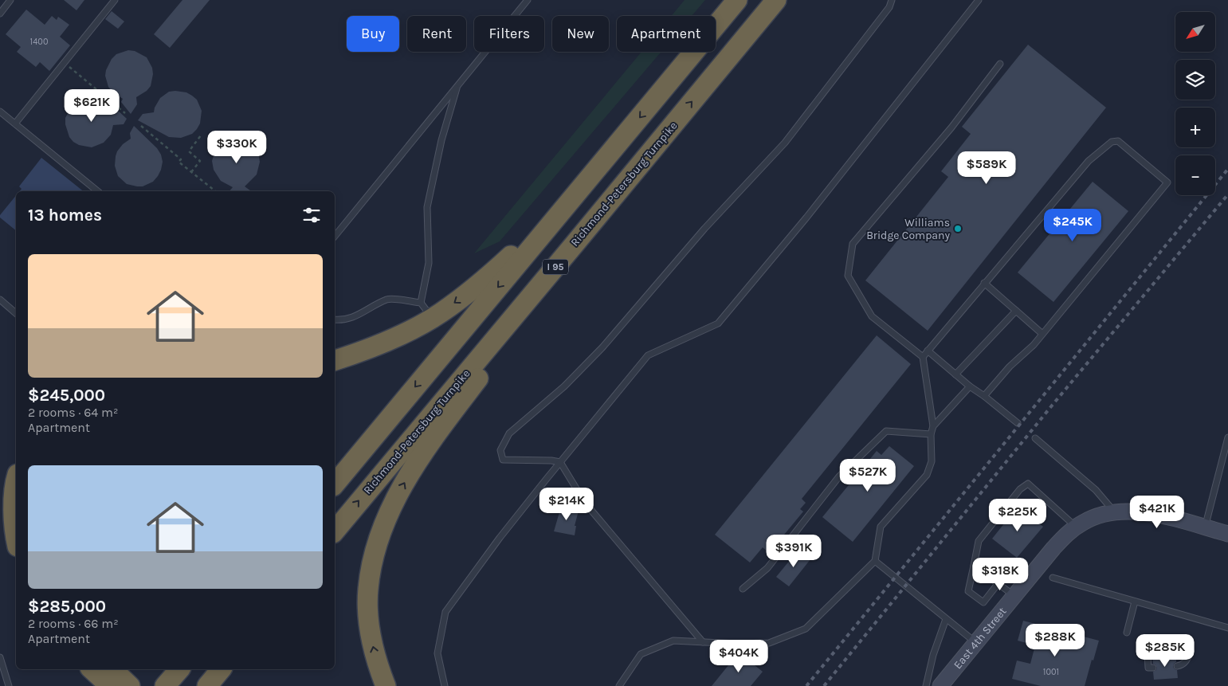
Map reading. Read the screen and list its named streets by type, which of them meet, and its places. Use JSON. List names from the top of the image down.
{
  "streets": {
    "highway": ["Richmond-Petersburg Turnpike", "I 95"],
    "street": ["East 4th Street"]
  },
  "places": ["Williams Bridge Company"],
  "house_numbers": ["1400", "1001"],
  "north": "bottom left",
  "page": {
    "map_buttons": ["+", "−"],
    "chip": [
      "Buy",
      "Rent",
      "Filters",
      "New",
      "Apartment"
    ],
    "price": [
      "$621K",
      "$330K",
      "$589K",
      "$245K",
      "$527K",
      "$214K",
      "$421K",
      "$225K",
      "$391K",
      "$318K",
      "$288K",
      "$285K",
      "$404K"
    ],
    "heading": "13 homes",
    "list": [
      {
        "name": "$245,000",
        "note": "2 rooms · 64 m² · Apartment"
      },
      {
        "name": "$285,000",
        "note": "2 rooms · 66 m² · Apartment"
      }
    ]
  }
}
